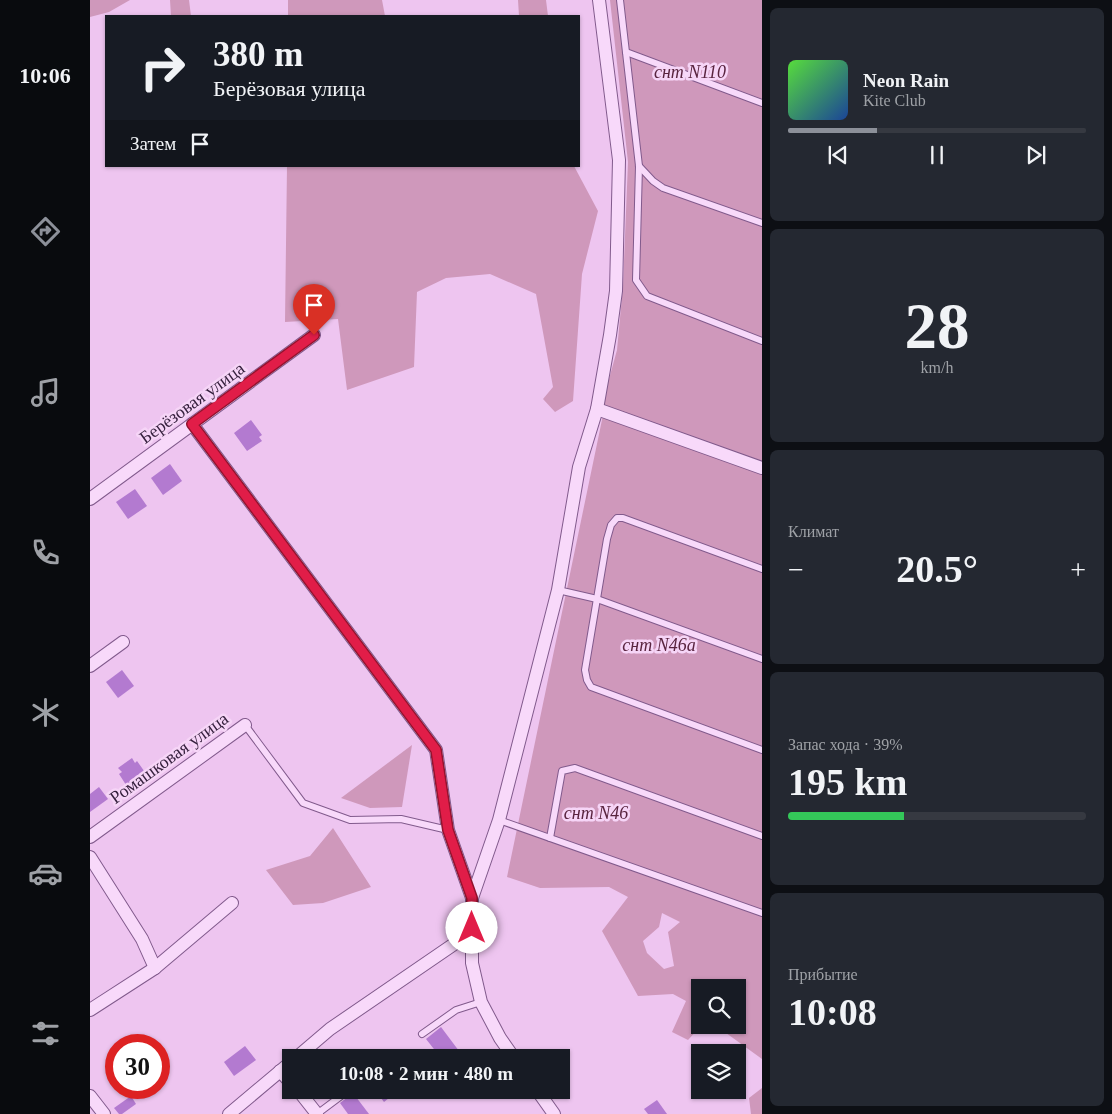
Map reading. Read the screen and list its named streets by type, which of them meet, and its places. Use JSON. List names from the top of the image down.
{
  "streets": {
    "street": ["Берёзовая улица", "Ромашковая улица"]
  },
  "parks": ["снт N110", "снт N46а", "снт N46"],
  "page": {
    "tabs": "10:06",
    "turn": ["380 m", "Берёзовая улица"],
    "song": ["Neon Rain", "Kite Club"],
    "then": "Затем",
    "tile": [
      ["28", "km/h"],
      "Климат",
      ["Запас хода · 39%", "195 km"],
      ["Прибытие", "10:08"]
    ],
    "heat": ["−", "20.5°", "+"],
    "limit": "30",
    "trip": "10:08 · 2 мин · 480 m"
  }
}
